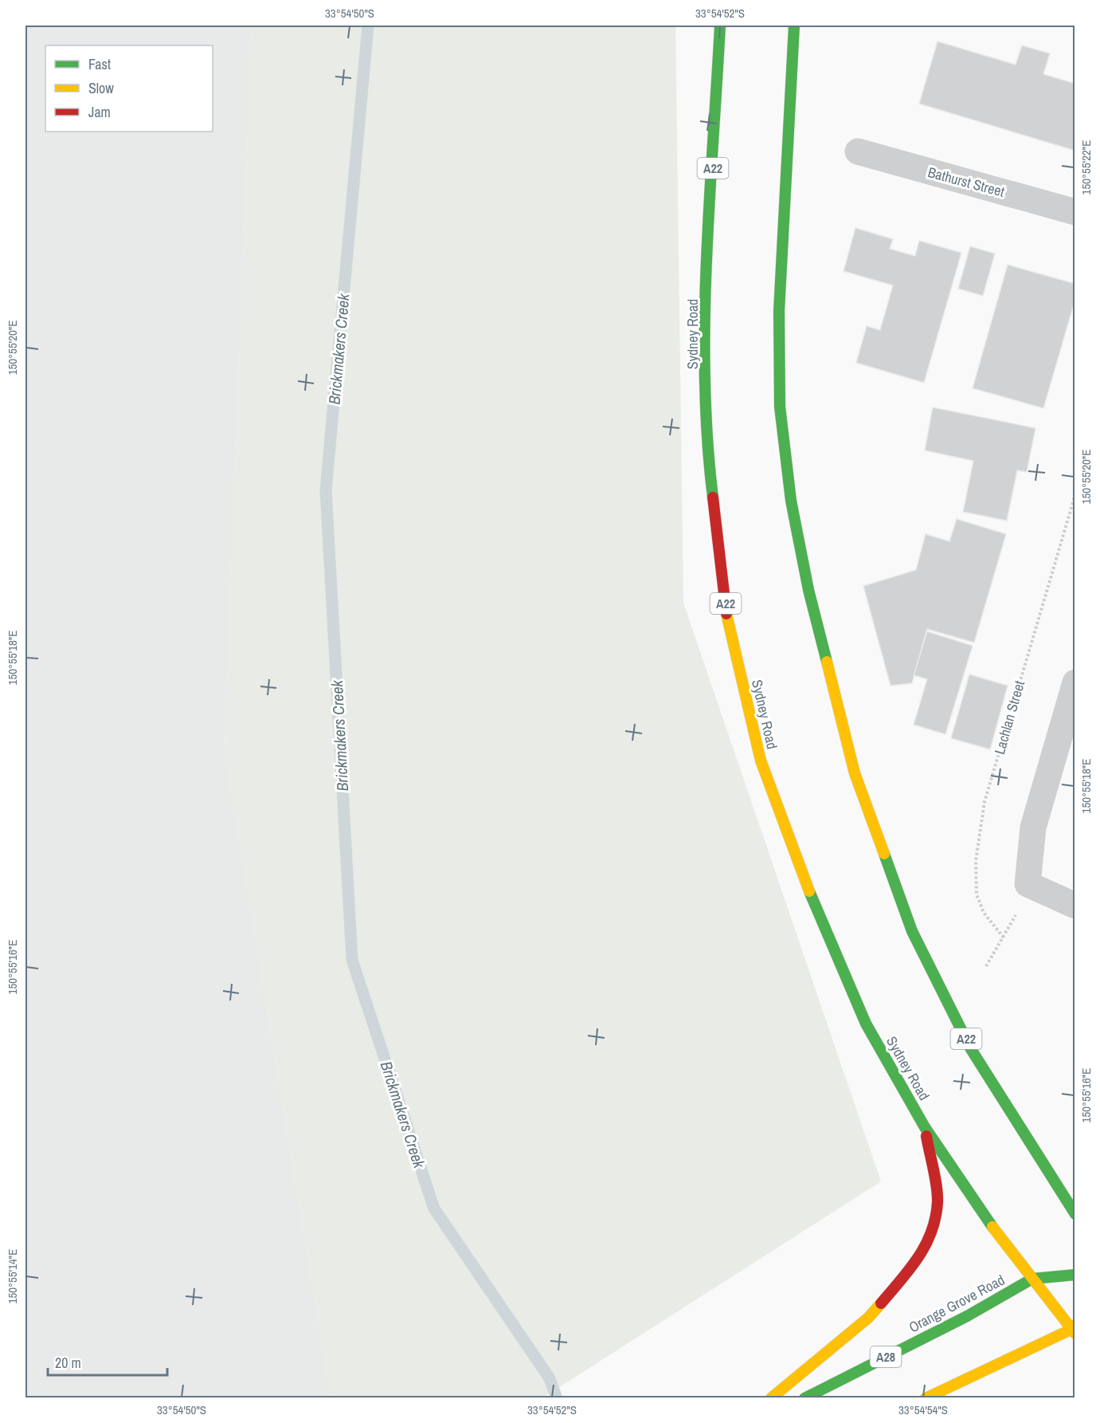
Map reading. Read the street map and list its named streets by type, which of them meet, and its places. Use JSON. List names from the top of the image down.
{
  "streets": {
    "highway": [
      "A22",
      "Sydney Road",
      "Orange Grove Road",
      "A28"
    ],
    "street": ["Bathurst Street"],
    "path": ["Lachlan Street"]
  },
  "crossings": [
    ["Sydney Road", "Orange Grove Road"]
  ],
  "water": ["Brickmakers Creek"],
  "legend": ["Fast", "Slow", "Jam"],
  "scale_bar": "20 m",
  "coordinates": [
    "33°54'50\"S",
    "33°54'52\"S",
    "150°55'22\"E",
    "150°55'20\"E",
    "150°55'18\"E",
    "150°55'16\"E",
    "150°55'14\"E",
    "33°54'54\"S"
  ]
}
